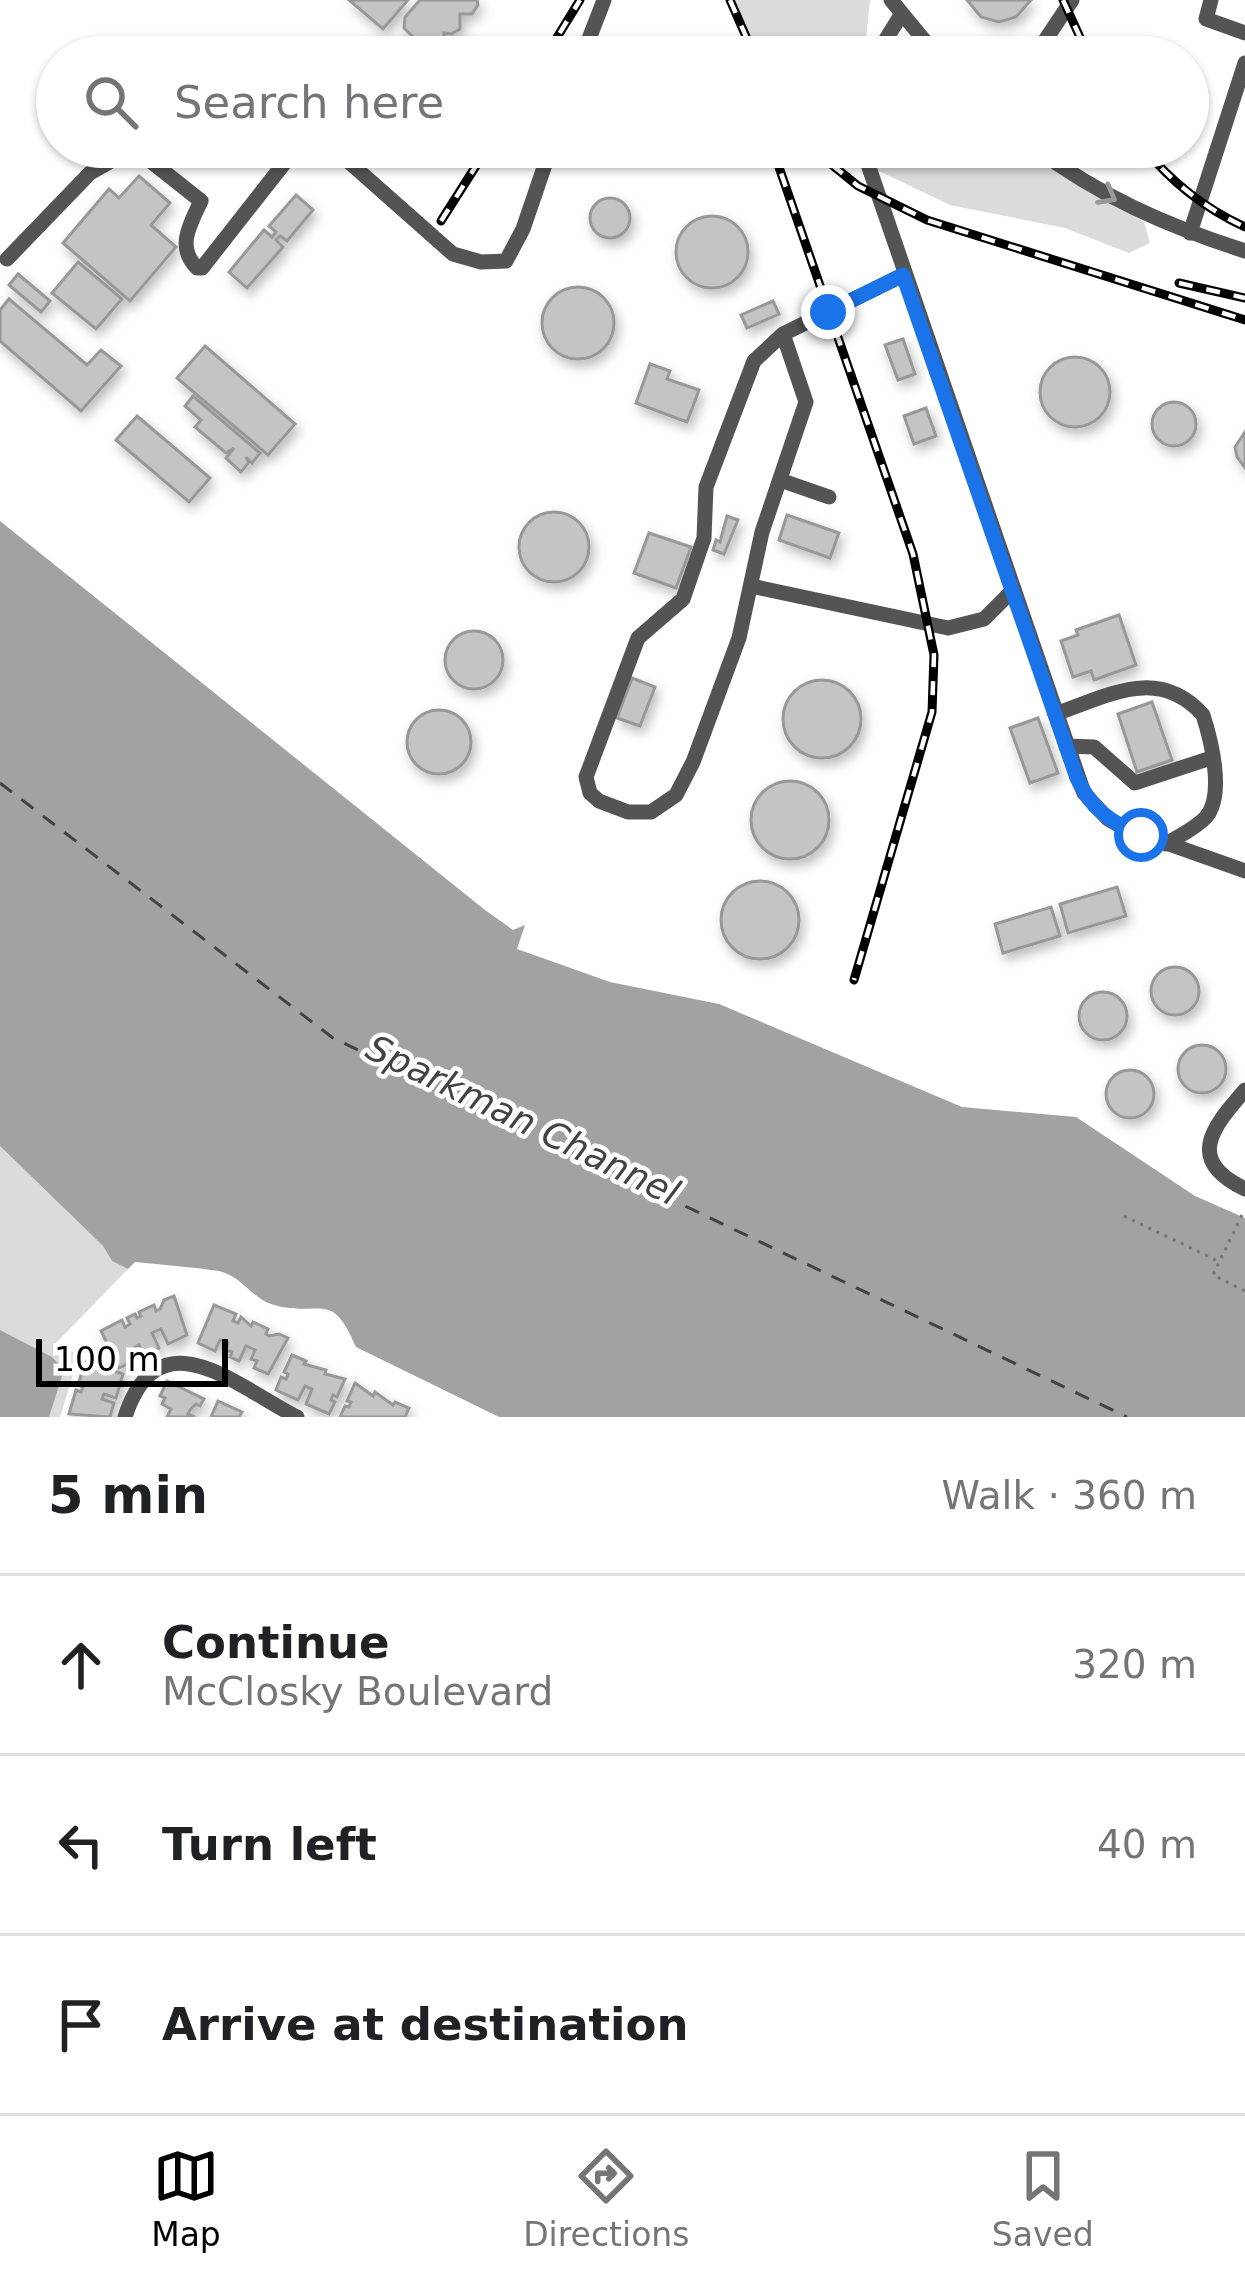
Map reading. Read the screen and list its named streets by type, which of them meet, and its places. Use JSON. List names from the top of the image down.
{
  "water": ["Sparkman Channel"],
  "scale_bar": "100 m",
  "page": {
    "search": "Search here",
    "scale": "100 m",
    "heading": ["5 min", "Walk · 360 m"],
    "list": [
      ["Continue", "McClosky Boulevard", "320 m"],
      ["Turn left", "40 m"],
      "Arrive at destination"
    ],
    "nav": ["Map", "Directions", "Saved"]
  }
}
